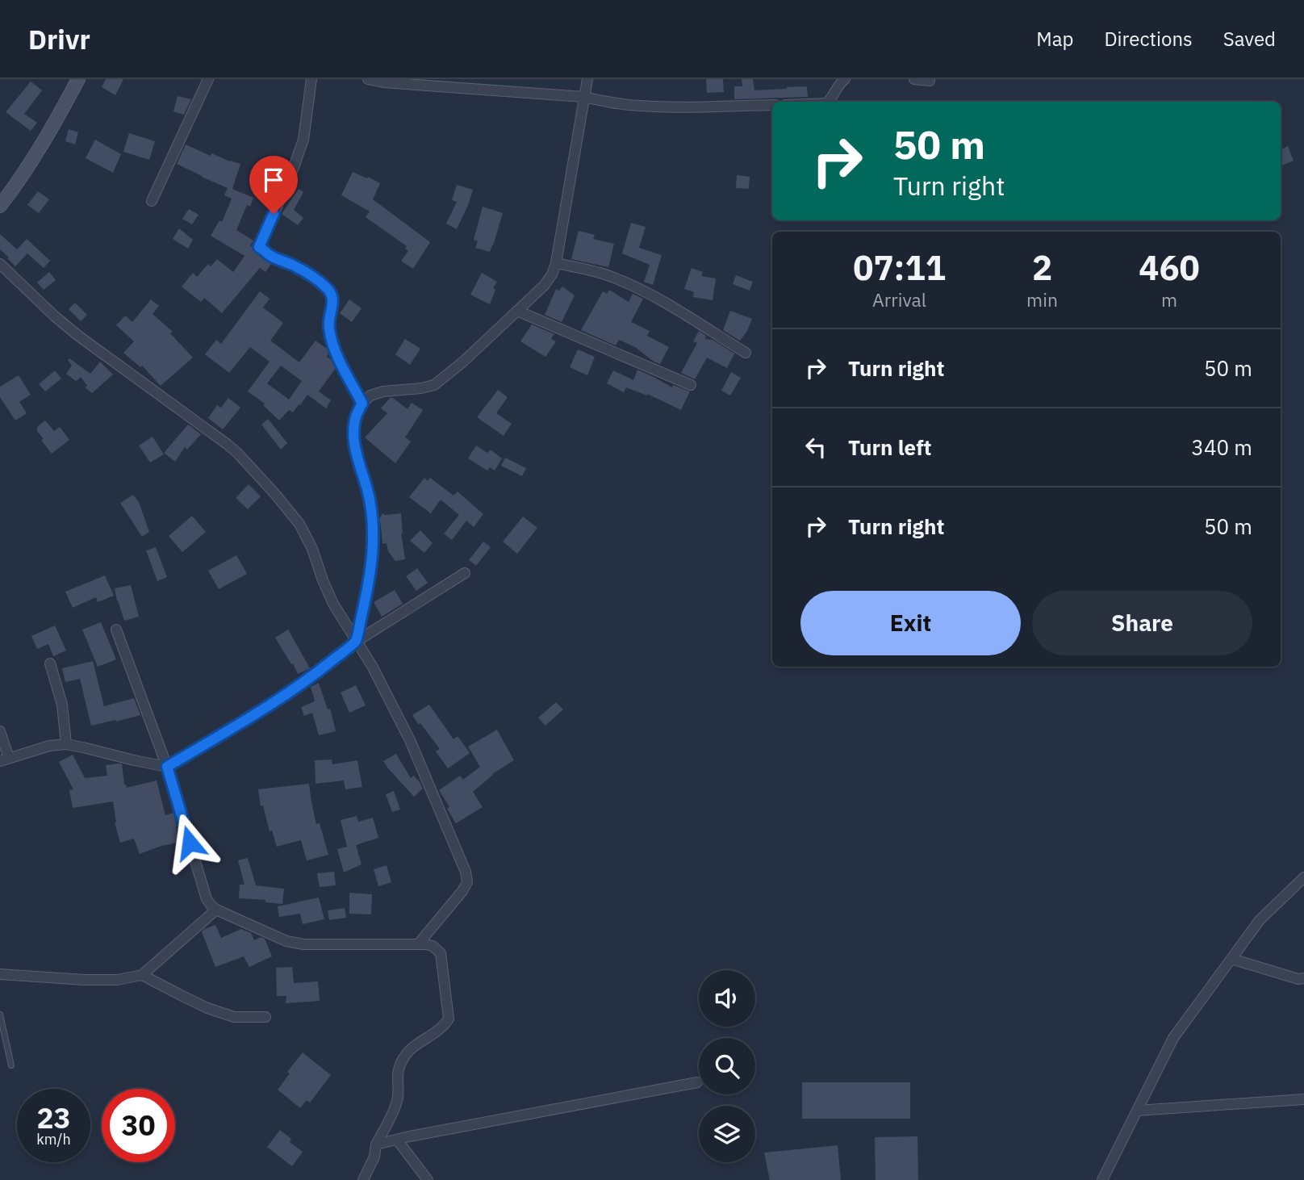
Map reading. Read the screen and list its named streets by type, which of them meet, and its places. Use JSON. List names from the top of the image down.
{
  "page": {
    "header": "Drivr",
    "nav": ["Map", "Directions", "Saved"],
    "turn": ["50 m", "Turn right"],
    "eta": [
      "07:11",
      "Arrival",
      "2",
      "min",
      "460",
      "m"
    ],
    "list": [
      {
        "name": "Turn right",
        "value": "50 m"
      },
      {
        "name": "Turn left",
        "value": "340 m"
      },
      {
        "name": "Turn right",
        "value": "50 m"
      }
    ],
    "buttons": ["Exit", "Share"],
    "speed": "23 km/h",
    "limit": "30"
  }
}
